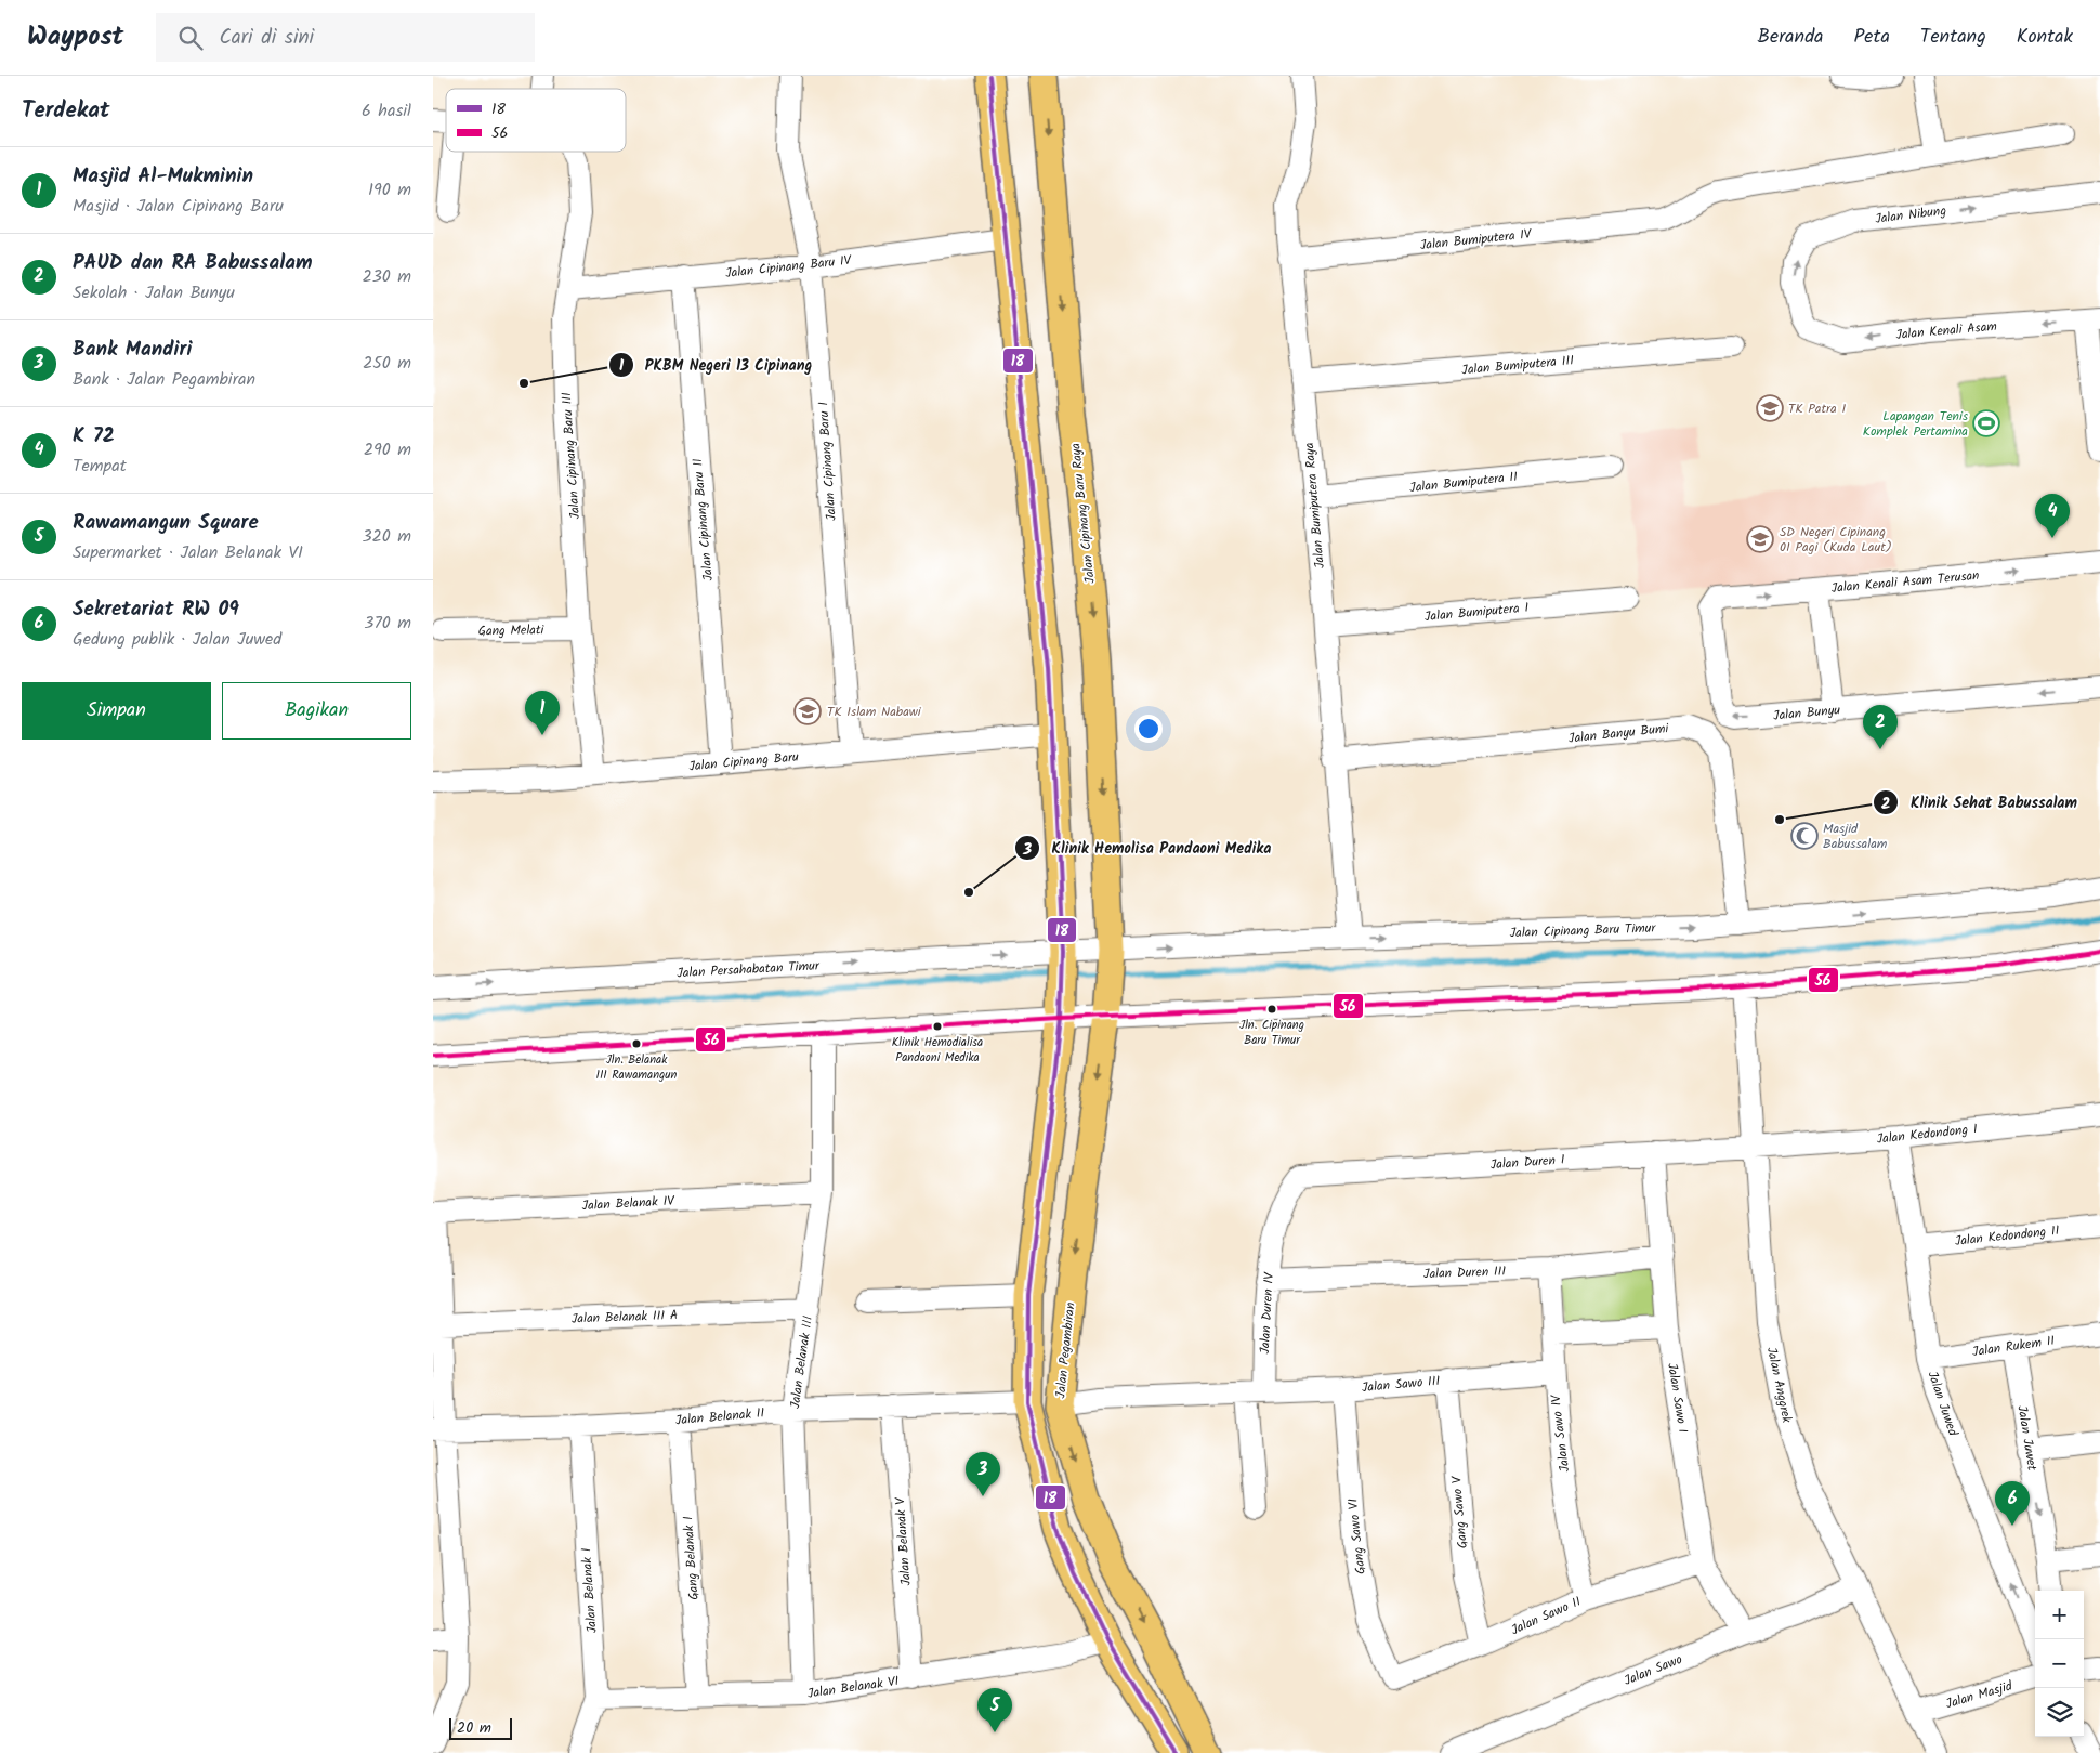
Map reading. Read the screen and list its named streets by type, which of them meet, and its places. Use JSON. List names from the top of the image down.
{
  "streets": {
    "main road": ["Jalan Cipinang Baru Raya", "Jalan Pegambiran"],
    "street": [
      "Jalan Nibung",
      "Jalan Bumiputera IV",
      "Jalan Cipinang Baru IV",
      "Jalan Kenali Asam",
      "Jalan Bumiputera III",
      "Jalan Cipinang Baru III",
      "Jalan Cipinang Baru I",
      "Jalan Bumiputera II",
      "Jalan Bumiputera Raya",
      "Jalan Cipinang Baru II",
      "Jalan Kenali Asam Terusan",
      "Jalan Bumiputera I",
      "Gang Melati",
      "Jalan Bunyu",
      "Jalan Banyu Bumi",
      "Jalan Cipinang Baru",
      "Jalan Cipinang Baru Timur",
      "Jalan Persahabatan Timur",
      "Jalan Kedondong I",
      "Jalan Duren I",
      "Jalan Belanak IV",
      "Jalan Kedondong II",
      "Jalan Duren III",
      "Jalan Duren IV",
      "Jalan Belanak III A",
      "Jalan Rukem II",
      "Jalan Belanak III",
      "Jalan Sawo III",
      "Jalan Anggrek",
      "Jalan Sawo I",
      "Jalan Juwed",
      "Jalan Belanak II",
      "Jalan Sawo IV",
      "Jalan Juwet",
      "Gang Sawo V",
      "Gang Sawo VI",
      "Jalan Belanak V",
      "Gang Belanak I",
      "Jalan Belanak I",
      "Jalan Sawo II",
      "Jalan Sawo",
      "Jalan Belanak VI",
      "Jalan Masjid"
    ]
  },
  "crossings": [
    ["Jalan Nibung", "Jalan Kenali Asam"],
    ["Jalan Bumiputera IV", "Jalan Bumiputera Raya"],
    ["Jalan Cipinang Baru IV", "Jalan Cipinang Baru III"],
    ["Jalan Cipinang Baru IV", "Jalan Cipinang Baru I"],
    ["Jalan Cipinang Baru IV", "Jalan Cipinang Baru II"],
    ["Jalan Bumiputera III", "Jalan Bumiputera Raya"],
    ["Jalan Cipinang Baru III", "Gang Melati"],
    ["Jalan Cipinang Baru III", "Jalan Cipinang Baru"],
    ["Jalan Cipinang Baru I", "Jalan Cipinang Baru"],
    ["Jalan Bumiputera II", "Jalan Bumiputera Raya"],
    ["Jalan Bumiputera Raya", "Jalan Bumiputera I"],
    ["Jalan Bumiputera Raya", "Jalan Banyu Bumi"],
    ["Jalan Bumiputera Raya", "Jalan Cipinang Baru Timur"],
    ["Jalan Cipinang Baru Raya", "Jalan Cipinang Baru Timur"],
    ["Jalan Cipinang Baru Raya", "Jalan Pegambiran"],
    ["Jalan Cipinang Baru II", "Jalan Cipinang Baru"],
    ["Jalan Kenali Asam Terusan", "Jalan Bunyu"],
    ["Jalan Banyu Bumi", "Jalan Cipinang Baru Timur"],
    ["Jalan Cipinang Baru Timur", "Jalan Persahabatan Timur"],
    ["Jalan Cipinang Baru Timur", "Jalan Pegambiran"],
    ["Jalan Kedondong I", "Jalan Duren I"],
    ["Jalan Kedondong I", "Jalan Anggrek"],
    ["Jalan Kedondong I", "Jalan Juwed"],
    ["Jalan Duren I", "Jalan Duren IV"],
    ["Jalan Duren I", "Jalan Anggrek"],
    ["Jalan Duren I", "Jalan Sawo I"],
    ["Jalan Belanak IV", "Jalan Belanak III"],
    ["Jalan Kedondong II", "Jalan Juwed"],
    ["Jalan Duren III", "Jalan Duren IV"],
    ["Jalan Duren III", "Jalan Sawo I"],
    ["Jalan Duren III", "Jalan Sawo IV"],
    ["Jalan Duren IV", "Jalan Sawo III"],
    ["Jalan Belanak III A", "Jalan Belanak III"],
    ["Jalan Rukem II", "Jalan Juwed"],
    ["Jalan Rukem II", "Jalan Juwet"],
    ["Jalan Pegambiran", "Jalan Sawo III"],
    ["Jalan Belanak III", "Jalan Belanak II"],
    ["Jalan Belanak III", "Jalan Belanak VI"],
    ["Jalan Sawo III", "Jalan Sawo IV"],
    ["Jalan Sawo III", "Gang Sawo V"],
    ["Jalan Sawo III", "Gang Sawo VI"],
    ["Jalan Anggrek", "Jalan Sawo"],
    ["Jalan Anggrek", "Jalan Masjid"],
    ["Jalan Sawo I", "Jalan Sawo II"],
    ["Jalan Sawo I", "Jalan Sawo"],
    ["Jalan Belanak II", "Jalan Belanak V"],
    ["Jalan Belanak II", "Gang Belanak I"],
    ["Jalan Belanak II", "Jalan Belanak I"],
    ["Jalan Sawo IV", "Jalan Sawo II"],
    ["Gang Sawo V", "Jalan Sawo II"],
    ["Gang Sawo VI", "Jalan Sawo II"],
    ["Jalan Belanak V", "Jalan Belanak VI"],
    ["Gang Belanak I", "Jalan Belanak VI"],
    ["Jalan Belanak I", "Jalan Belanak VI"]
  ],
  "one_way": [
    "Jalan Kenali Asam Terusan",
    "Jalan Bunyu",
    "Jalan Juwed",
    "Jalan Juwet"
  ],
  "places": {
    "other": [
      "PKBM Negeri 13 Cipinang",
      "Klinik Sehat Babussalam",
      "Klinik Hemolisa Pandaoni Medika",
      "Jln. Cipinang Baru Timur",
      "Klinik Hemodialisa Pandaoni Medika",
      "Jln. Belanak III Rawamangun"
    ],
    "school or university": ["TK Patra I", "SD Negeri Cipinang 01 Pagi (Kuda Laut)", "TK Islam Nabawi"],
    "sports": ["Lapangan Tenis Komplek Pertamina"],
    "mosque": ["Masjid Babussalam"]
  },
  "lines": ["transit line 18", "transit line 56"],
  "legend": ["18", "56"],
  "scale_bar": "20 m",
  "page": {
    "header": "Waypost",
    "search": "Cari di sini",
    "nav": [
      "Beranda",
      "Peta",
      "Tentang",
      "Kontak"
    ],
    "heading": ["Terdekat", "6 hasil"],
    "list": [
      {
        "mark": "1",
        "name": "Masjid Al-Mukminin",
        "note": "Masjid · Jalan Cipinang Baru",
        "value": "190 m"
      },
      {
        "mark": "2",
        "name": "PAUD dan RA Babussalam",
        "note": "Sekolah · Jalan Bunyu",
        "value": "230 m"
      },
      {
        "mark": "3",
        "name": "Bank Mandiri",
        "note": "Bank · Jalan Pegambiran",
        "value": "250 m"
      },
      {
        "mark": "4",
        "name": "K 72",
        "note": "Tempat",
        "value": "290 m"
      },
      {
        "mark": "5",
        "name": "Rawamangun Square",
        "note": "Supermarket · Jalan Belanak VI",
        "value": "320 m"
      },
      {
        "mark": "6",
        "name": "Sekretariat RW 09",
        "note": "Gedung publik · Jalan Juwed",
        "value": "370 m"
      }
    ],
    "pins": [
      "4",
      "1",
      "2",
      "3",
      "6",
      "5"
    ],
    "buttons": ["Simpan", "Bagikan"],
    "map_buttons": ["+", "−"],
    "scale": "20 m"
  }
}
